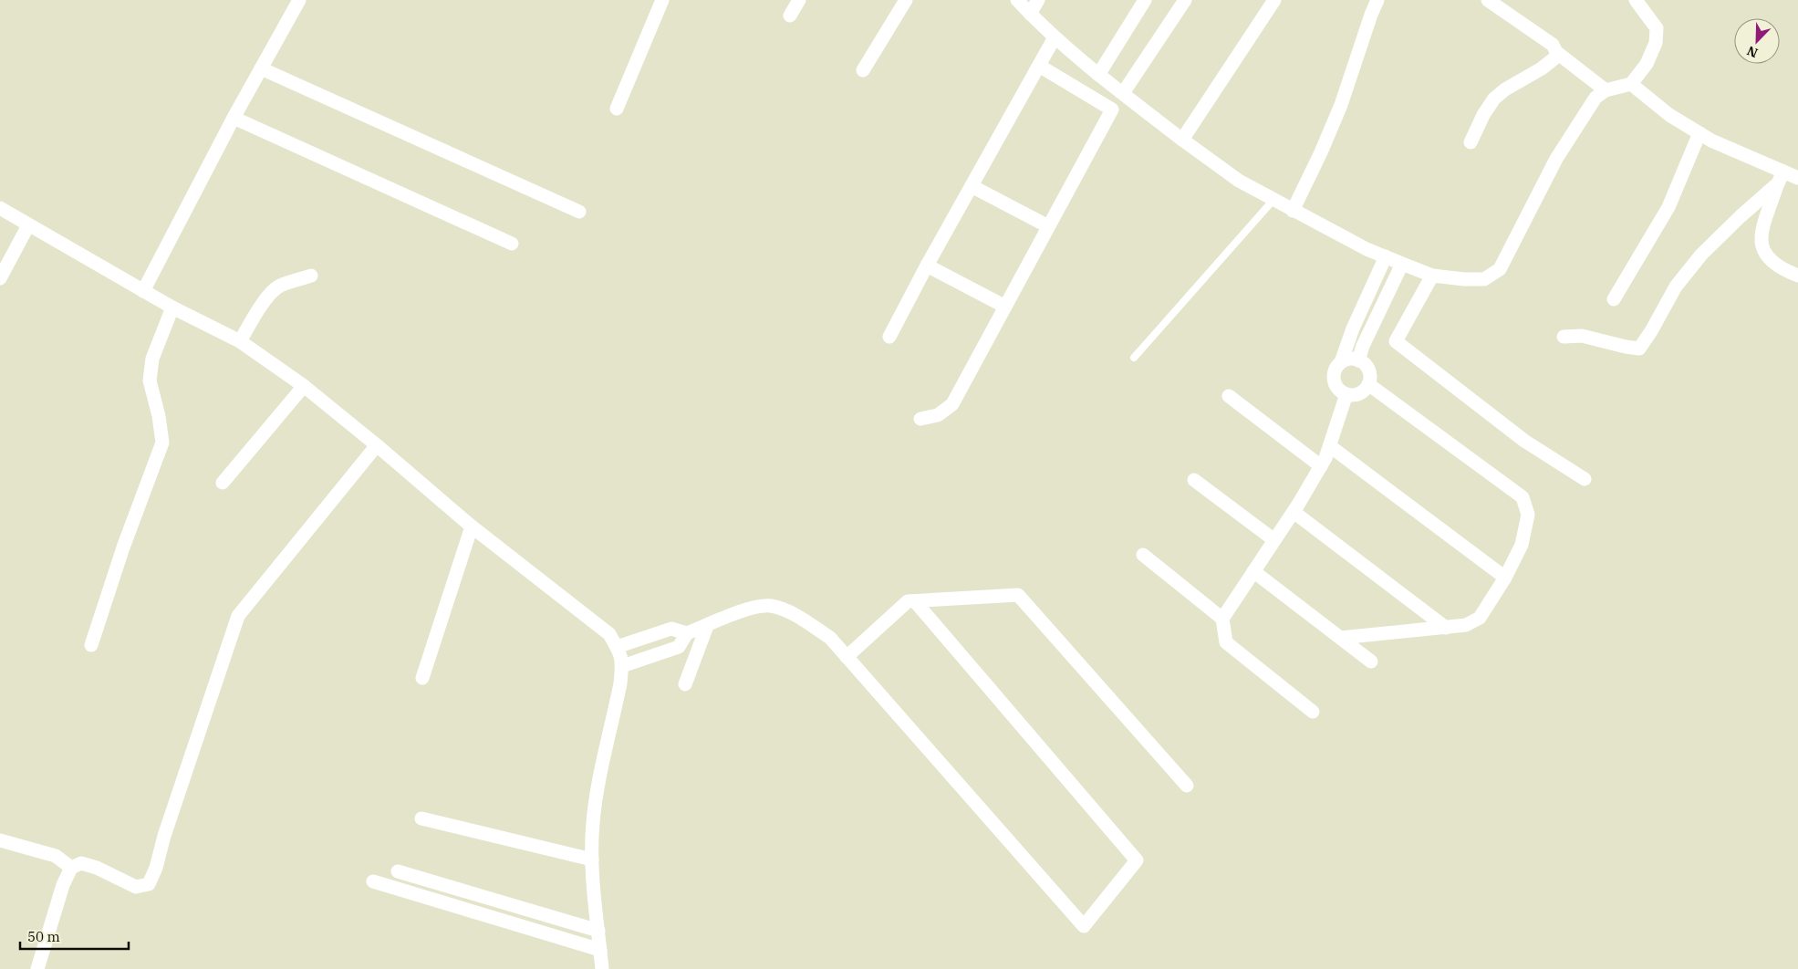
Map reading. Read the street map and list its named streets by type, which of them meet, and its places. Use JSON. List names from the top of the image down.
{
  "scale_bar": "50 m",
  "north": "bottom left"
}
